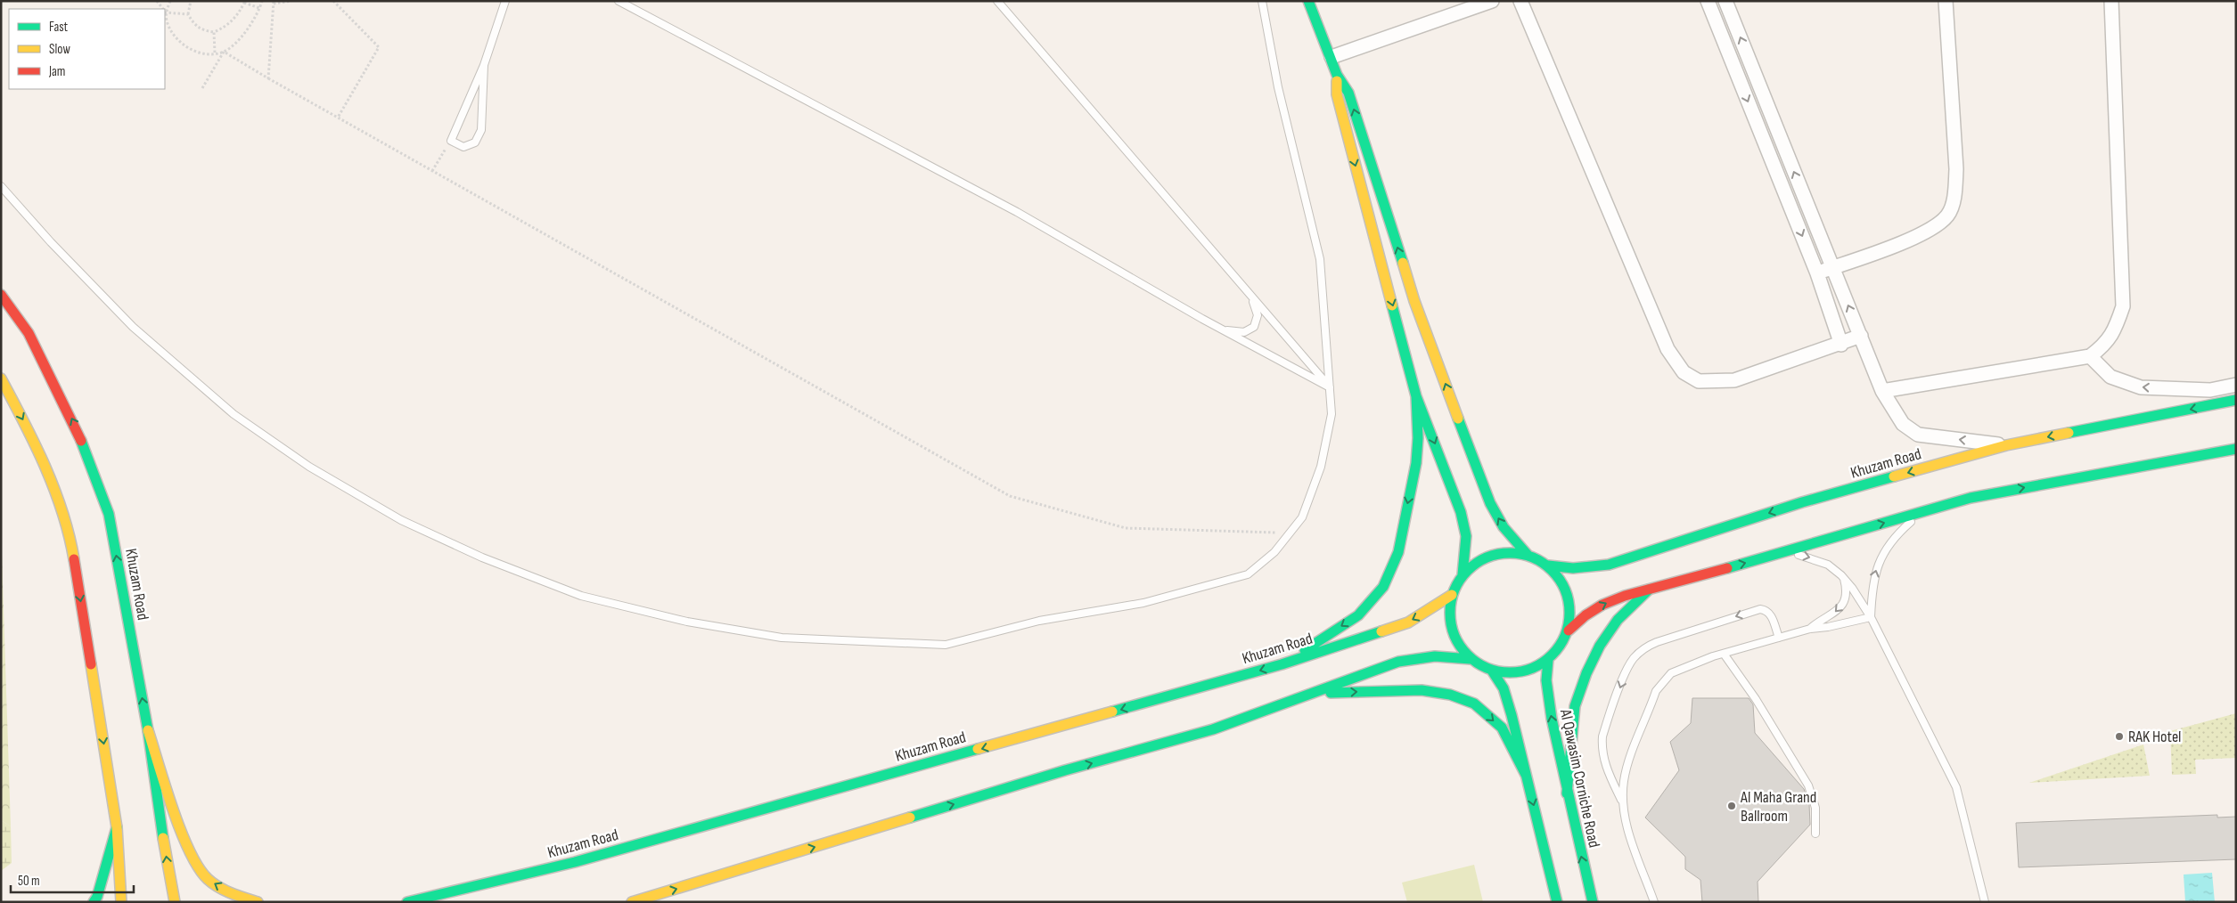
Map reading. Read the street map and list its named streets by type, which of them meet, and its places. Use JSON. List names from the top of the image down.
{
  "streets": {
    "main road": ["Khuzam Road", "Al Qawasim Corniche Road"]
  },
  "crossings": [
    ["Khuzam Road", "Al Qawasim Corniche Road"]
  ],
  "places": ["RAK Hotel", "Al Maha Grand Ballroom"],
  "legend": ["Fast", "Slow", "Jam"],
  "scale_bar": "50 m"
}
